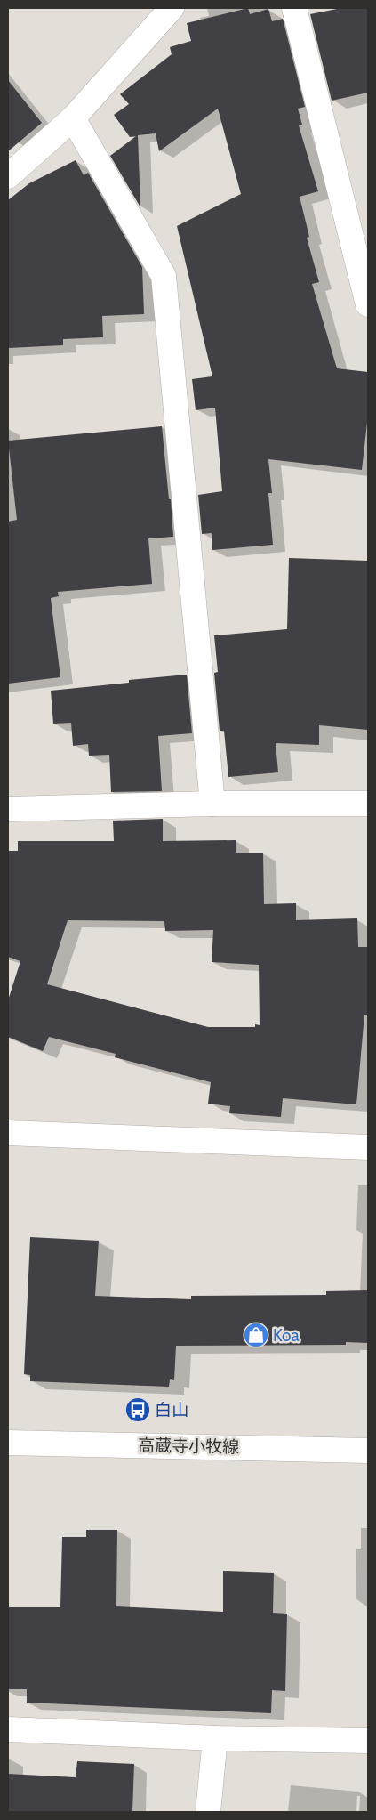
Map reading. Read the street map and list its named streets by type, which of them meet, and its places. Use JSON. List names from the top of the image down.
{
  "streets": {
    "street": ["高蔵寺小牧線"]
  },
  "places": {
    "shop": ["Koa"],
    "bus stop": ["白山"]
  }
}
